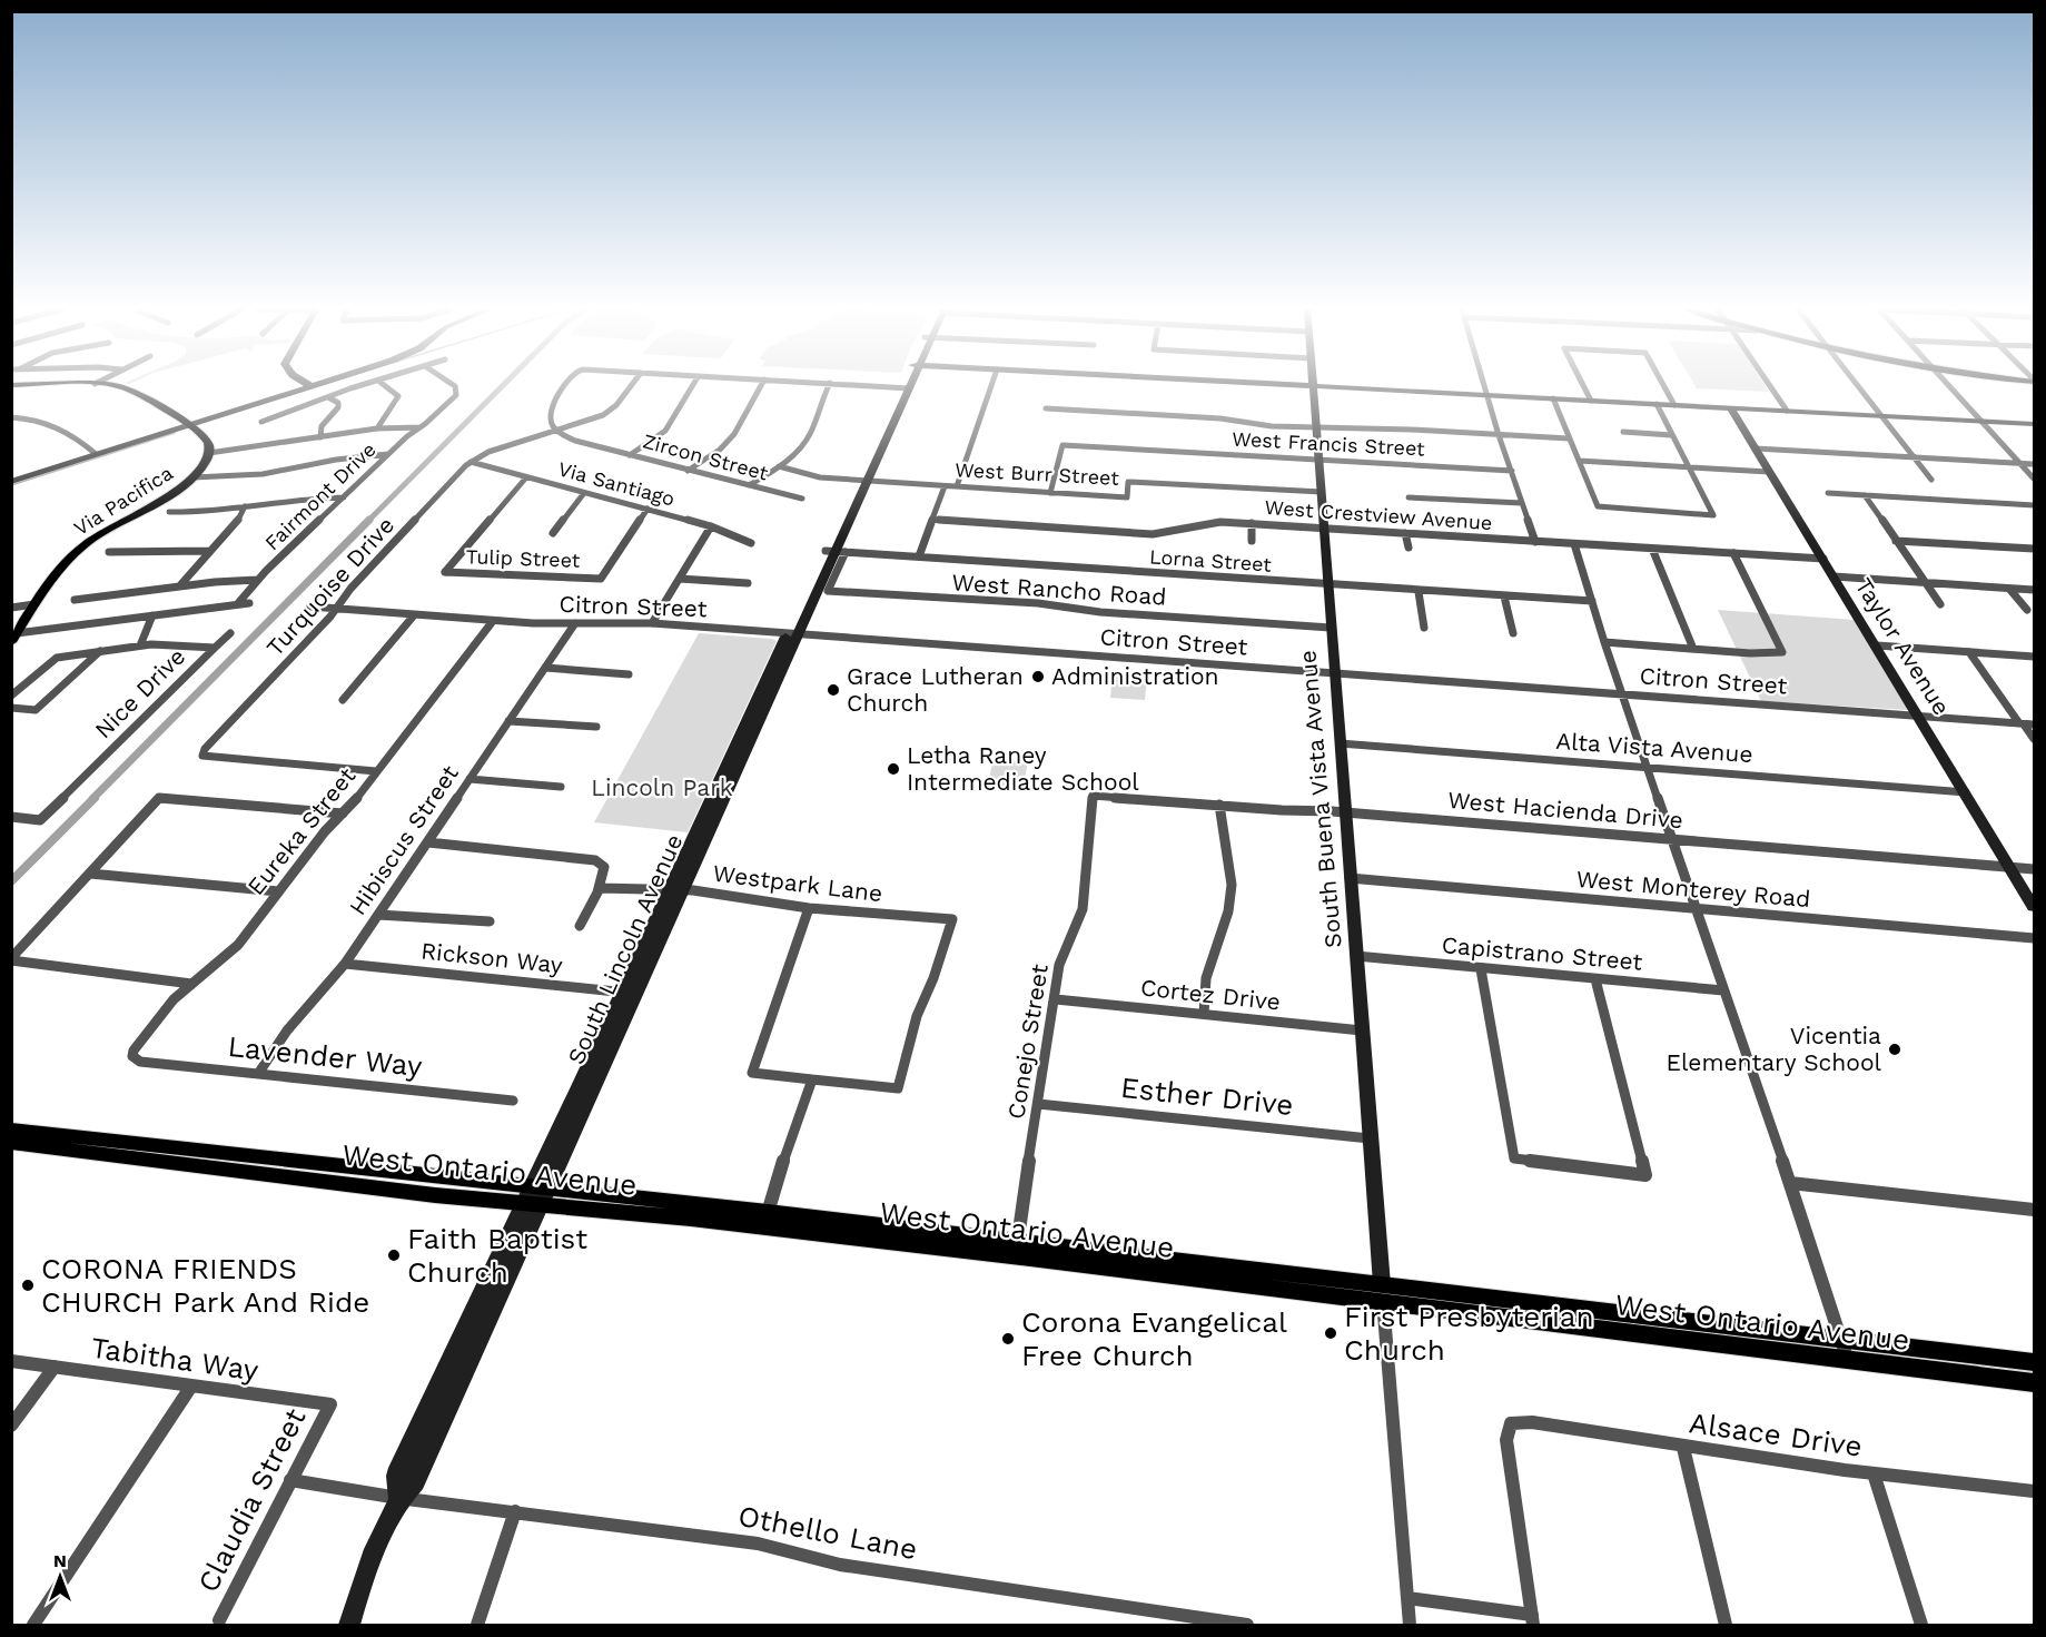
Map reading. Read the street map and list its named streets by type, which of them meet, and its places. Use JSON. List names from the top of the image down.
{
  "streets": {
    "main road": ["Via Pacifica", "West Ontario Avenue"],
    "street": [
      "West Francis Street",
      "Zircon Street",
      "West Burr Street",
      "Via Santiago",
      "Fairmont Drive",
      "West Crestview Avenue",
      "Tulip Street",
      "Lorna Street",
      "Turquoise Drive",
      "West Rancho Road",
      "Citron Street",
      "Taylor Avenue",
      "Nice Drive",
      "Alta Vista Avenue",
      "South Buena Vista Avenue",
      "West Hacienda Drive",
      "Eureka Street",
      "Hibiscus Street",
      "Westpark Lane",
      "West Monterey Road",
      "South Lincoln Avenue",
      "Capistrano Street",
      "Rickson Way",
      "Cortez Drive",
      "Conejo Street",
      "Lavender Way",
      "Esther Drive",
      "Tabitha Way",
      "Alsace Drive",
      "Claudia Street",
      "Othello Lane"
    ]
  },
  "crossings": [
    ["West Francis Street", "West Burr Street"],
    ["West Francis Street", "South Buena Vista Avenue"],
    ["Zircon Street", "Turquoise Drive"],
    ["West Burr Street", "South Buena Vista Avenue"],
    ["West Burr Street", "South Lincoln Avenue"],
    ["Via Santiago", "Tulip Street"],
    ["Via Santiago", "Turquoise Drive"],
    ["West Crestview Avenue", "Taylor Avenue"],
    ["West Crestview Avenue", "South Buena Vista Avenue"],
    ["Lorna Street", "West Rancho Road"],
    ["Lorna Street", "South Buena Vista Avenue"],
    ["Lorna Street", "South Lincoln Avenue"],
    ["Turquoise Drive", "Citron Street"],
    ["Turquoise Drive", "Eureka Street"],
    ["West Rancho Road", "South Buena Vista Avenue"],
    ["West Rancho Road", "South Lincoln Avenue"],
    ["Citron Street", "Taylor Avenue"],
    ["Citron Street", "South Buena Vista Avenue"],
    ["Citron Street", "Eureka Street"],
    ["Citron Street", "Hibiscus Street"],
    ["Citron Street", "South Lincoln Avenue"],
    ["Taylor Avenue", "Alta Vista Avenue"],
    ["Taylor Avenue", "West Hacienda Drive"],
    ["Alta Vista Avenue", "South Buena Vista Avenue"],
    ["South Buena Vista Avenue", "West Hacienda Drive"],
    ["South Buena Vista Avenue", "West Monterey Road"],
    ["South Buena Vista Avenue", "Capistrano Street"],
    ["South Buena Vista Avenue", "Cortez Drive"],
    ["South Buena Vista Avenue", "Esther Drive"],
    ["South Buena Vista Avenue", "West Ontario Avenue"],
    ["West Hacienda Drive", "Conejo Street"],
    ["Eureka Street", "Lavender Way"],
    ["Hibiscus Street", "Rickson Way"],
    ["Hibiscus Street", "Lavender Way"],
    ["Westpark Lane", "South Lincoln Avenue"],
    ["South Lincoln Avenue", "Rickson Way"],
    ["South Lincoln Avenue", "West Ontario Avenue"],
    ["South Lincoln Avenue", "Othello Lane"],
    ["Cortez Drive", "Conejo Street"],
    ["Conejo Street", "Esther Drive"],
    ["Conejo Street", "West Ontario Avenue"],
    ["Tabitha Way", "Claudia Street"],
    ["Claudia Street", "Othello Lane"]
  ],
  "parks": ["Lincoln Park"],
  "places": [
    "Administration",
    "Grace Lutheran Church",
    "Letha Raney Intermediate School",
    "Vicentia Elementary School",
    "Faith Baptist Church",
    "CORONA FRIENDS CHURCH Park And Ride",
    "First Presbyterian Church",
    "Corona Evangelical Free Church"
  ],
  "north": "top"
}
